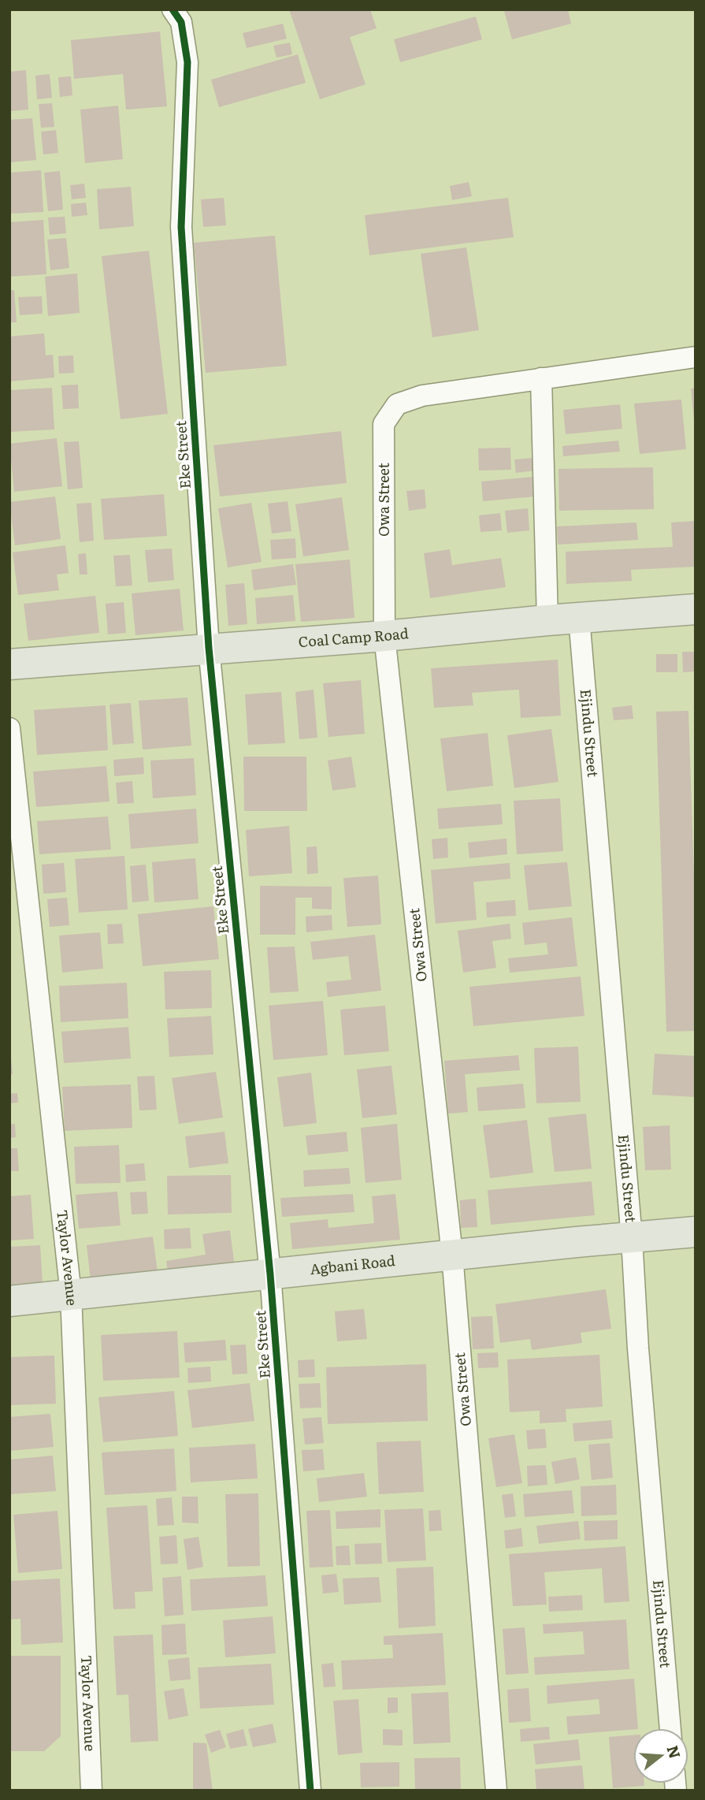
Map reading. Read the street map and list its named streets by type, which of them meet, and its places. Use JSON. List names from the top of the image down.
{
  "streets": {
    "main road": ["Coal Camp Road", "Agbani Road"],
    "street": [
      "Eke Street",
      "Owa Street",
      "Ejindu Street",
      "Taylor Avenue"
    ]
  },
  "crossings": [
    ["Eke Street", "Coal Camp Road"],
    ["Eke Street", "Agbani Road"],
    ["Owa Street", "Coal Camp Road"],
    ["Owa Street", "Agbani Road"],
    ["Coal Camp Road", "Ejindu Street"],
    ["Ejindu Street", "Agbani Road"],
    ["Taylor Avenue", "Agbani Road"]
  ],
  "north": "right"
}
